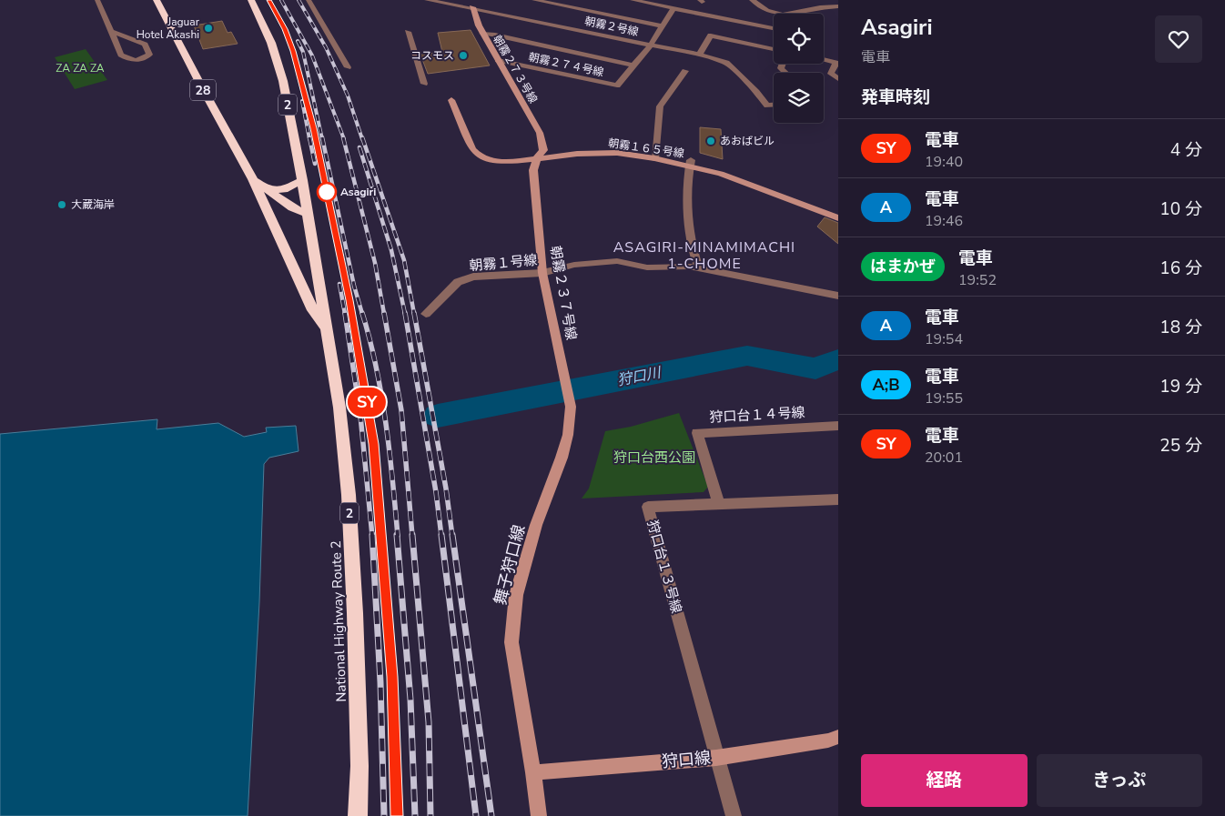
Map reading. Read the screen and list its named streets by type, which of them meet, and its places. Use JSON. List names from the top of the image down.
{
  "streets": {
    "highway": ["28", "2", "National Highway Route 2"],
    "street": [
      "朝霧２号線",
      "朝霧２７４号線",
      "朝霧２７３号線",
      "朝霧１６５号線",
      "朝霧１号線",
      "朝霧２３７号線",
      "狩口台１４号線",
      "舞子狩口線",
      "狩口台１３号線",
      "狩口線"
    ]
  },
  "crossings": [
    ["朝霧２号線", "朝霧２７４号線"],
    ["朝霧２号線", "朝霧２７３号線"],
    ["朝霧２７４号線", "朝霧２７３号線"],
    ["朝霧２７３号線", "朝霧１６５号線"],
    ["朝霧２７３号線", "朝霧２３７号線"],
    ["28", "National Highway Route 2"],
    ["朝霧１６５号線", "朝霧２３７号線"],
    ["朝霧１号線", "朝霧２３７号線"],
    ["朝霧２３７号線", "舞子狩口線"],
    ["狩口台１４号線", "狩口台１３号線"],
    ["舞子狩口線", "狩口線"],
    ["狩口台１３号線", "狩口線"]
  ],
  "districts": ["ASAGIRI-MINAMIMACHI 1-CHOME"],
  "water": ["狩口川"],
  "parks": ["ZA ZA ZA", "狩口台西公園"],
  "places": [
    "Jaguar Hotel Akashi",
    "コスモス",
    "あおばビル",
    "Asagiri",
    "大蔵海岸"
  ],
  "page": {
    "on_map": "SY",
    "heading": [
      ["Asagiri", "電車"],
      "発車時刻"
    ],
    "list": [
      {
        "mark": "SY",
        "name": "電車",
        "note": "19:40",
        "value": "4 分"
      },
      {
        "mark": "A",
        "name": "電車",
        "note": "19:46",
        "value": "10 分"
      },
      {
        "mark": "はまかぜ",
        "name": "電車",
        "note": "19:52",
        "value": "16 分"
      },
      {
        "mark": "A",
        "name": "電車",
        "note": "19:54",
        "value": "18 分"
      },
      {
        "mark": "A;B",
        "name": "電車",
        "note": "19:55",
        "value": "19 分"
      },
      {
        "mark": "SY",
        "name": "電車",
        "note": "20:01",
        "value": "25 分"
      }
    ],
    "buttons": ["経路", "きっぷ"]
  }
}
